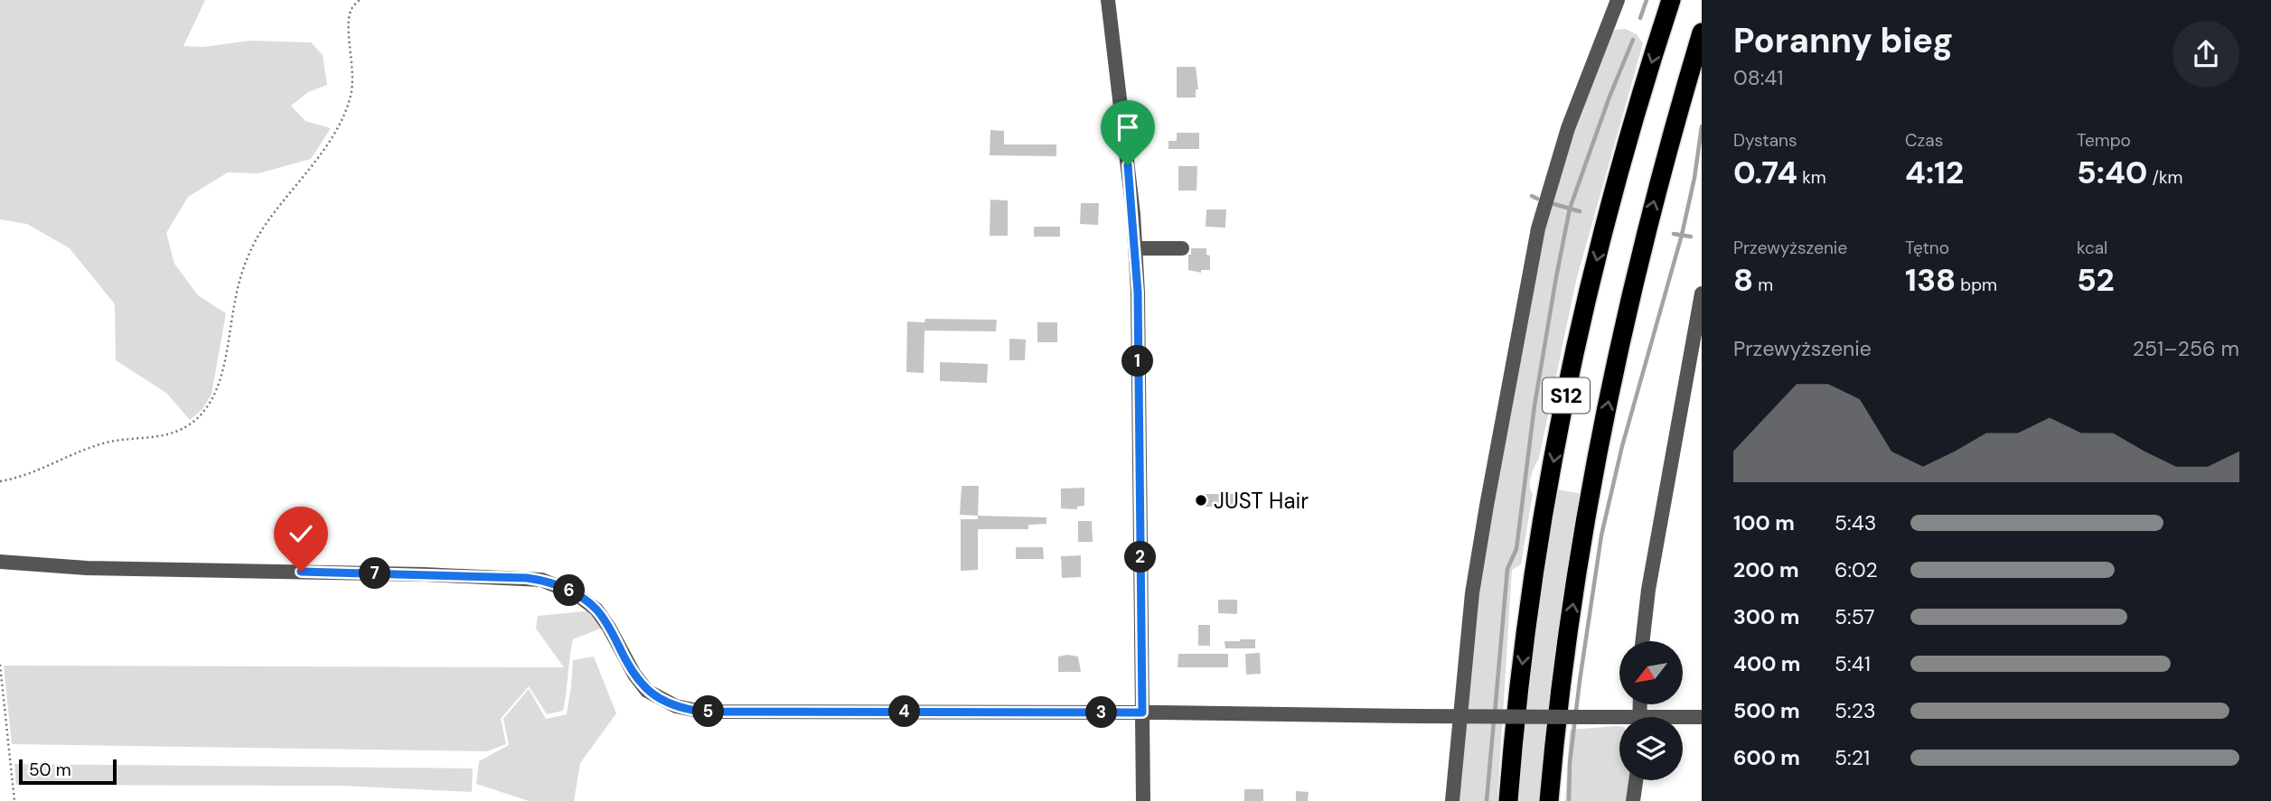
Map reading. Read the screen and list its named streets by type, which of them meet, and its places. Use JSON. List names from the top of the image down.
{
  "streets": {
    "highway": ["S12"]
  },
  "places": ["JUST Hair"],
  "scale_bar": "50 m",
  "north": "bottom left",
  "page": {
    "heading": ["Poranny bieg", "08:41"],
    "stats": [
      ["Dystans", "0.74 km"],
      ["Czas", "4:12"],
      ["Tempo", "5:40 /km"],
      ["Przewyższenie", "8 m"],
      ["Tętno", "138 bpm"],
      ["kcal", "52"]
    ],
    "chart": ["Przewyższenie", "251–256 m"],
    "pins": [
      "1",
      "2",
      "7",
      "6",
      "4",
      "5",
      "3"
    ],
    "list": [
      {
        "name": "100 m",
        "note": "5:43"
      },
      {
        "name": "200 m",
        "note": "6:02"
      },
      {
        "name": "300 m",
        "note": "5:57"
      },
      {
        "name": "400 m",
        "note": "5:41"
      },
      {
        "name": "500 m",
        "note": "5:23"
      },
      {
        "name": "600 m",
        "note": "5:21"
      }
    ],
    "scale": "50 m"
  }
}
